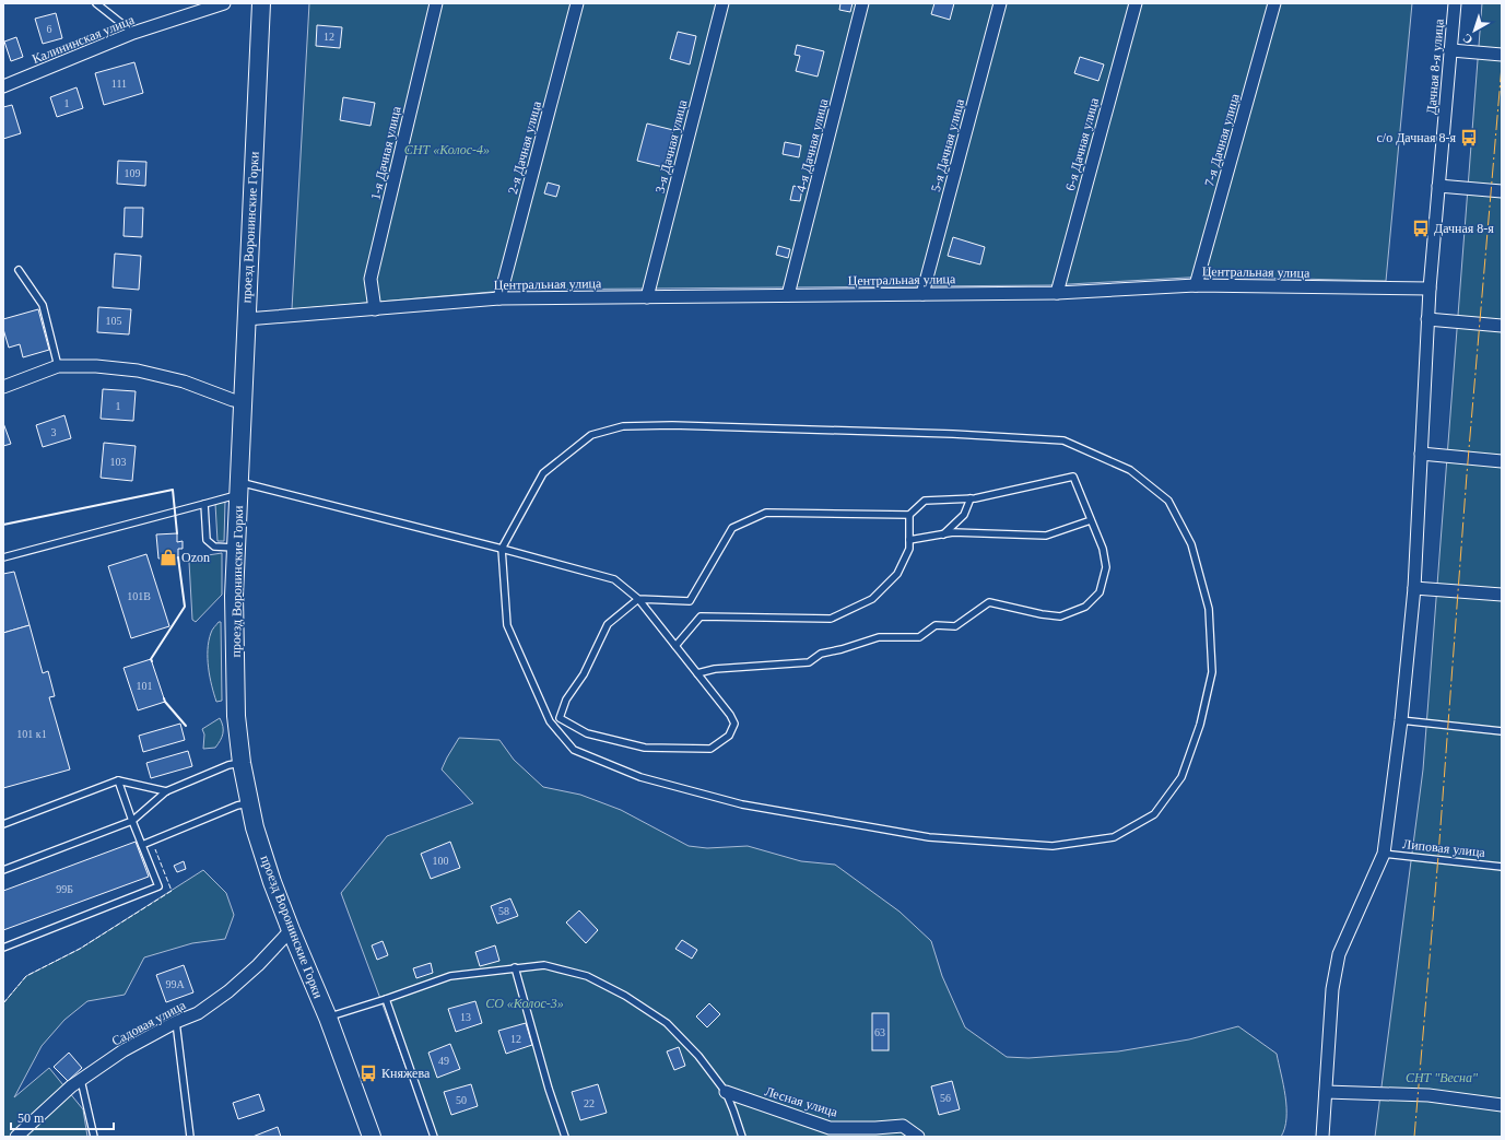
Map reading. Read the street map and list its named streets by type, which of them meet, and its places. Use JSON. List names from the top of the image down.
{
  "streets": {
    "street": [
      "Калининская улица",
      "Дачная 8-я улица",
      "7-я Дачная улица",
      "6-я Дачная улица",
      "4-я Дачная улица",
      "5-я Дачная улица",
      "3-я Дачная улица",
      "2-я Дачная улица",
      "1-я Дачная улица",
      "проезд Воронинские Горки",
      "Центральная улица",
      "Садовая улица",
      "Лесная улица"
    ],
    "lane": ["Липовая улица"]
  },
  "crossings": [
    ["Дачная 8-я улица", "Центральная улица"],
    ["Дачная 8-я улица", "Липовая улица"],
    ["7-я Дачная улица", "Центральная улица"],
    ["6-я Дачная улица", "Центральная улица"],
    ["4-я Дачная улица", "Центральная улица"],
    ["5-я Дачная улица", "Центральная улица"],
    ["3-я Дачная улица", "Центральная улица"],
    ["2-я Дачная улица", "Центральная улица"],
    ["1-я Дачная улица", "Центральная улица"],
    ["проезд Воронинские Горки", "Центральная улица"],
    ["проезд Воронинские Горки", "Садовая улица"]
  ],
  "parks": ["СНТ «Колос-4»", "СО «Колос-3»", "СНТ \"Весна\""],
  "places": {
    "bus stop": ["с/о Дачная 8-я", "Дачная 8-я", "Княжева"],
    "shop": ["Ozon"]
  },
  "house_numbers": [
    "6",
    "12",
    "111",
    "1",
    "109",
    "105",
    "1",
    "3",
    "103",
    "101В",
    "101",
    "101 к1",
    "100",
    "99Б",
    "58",
    "99А",
    "13",
    "63",
    "12",
    "49",
    "56",
    "50",
    "22"
  ],
  "scale_bar": "50 m",
  "north": "bottom left"
}
